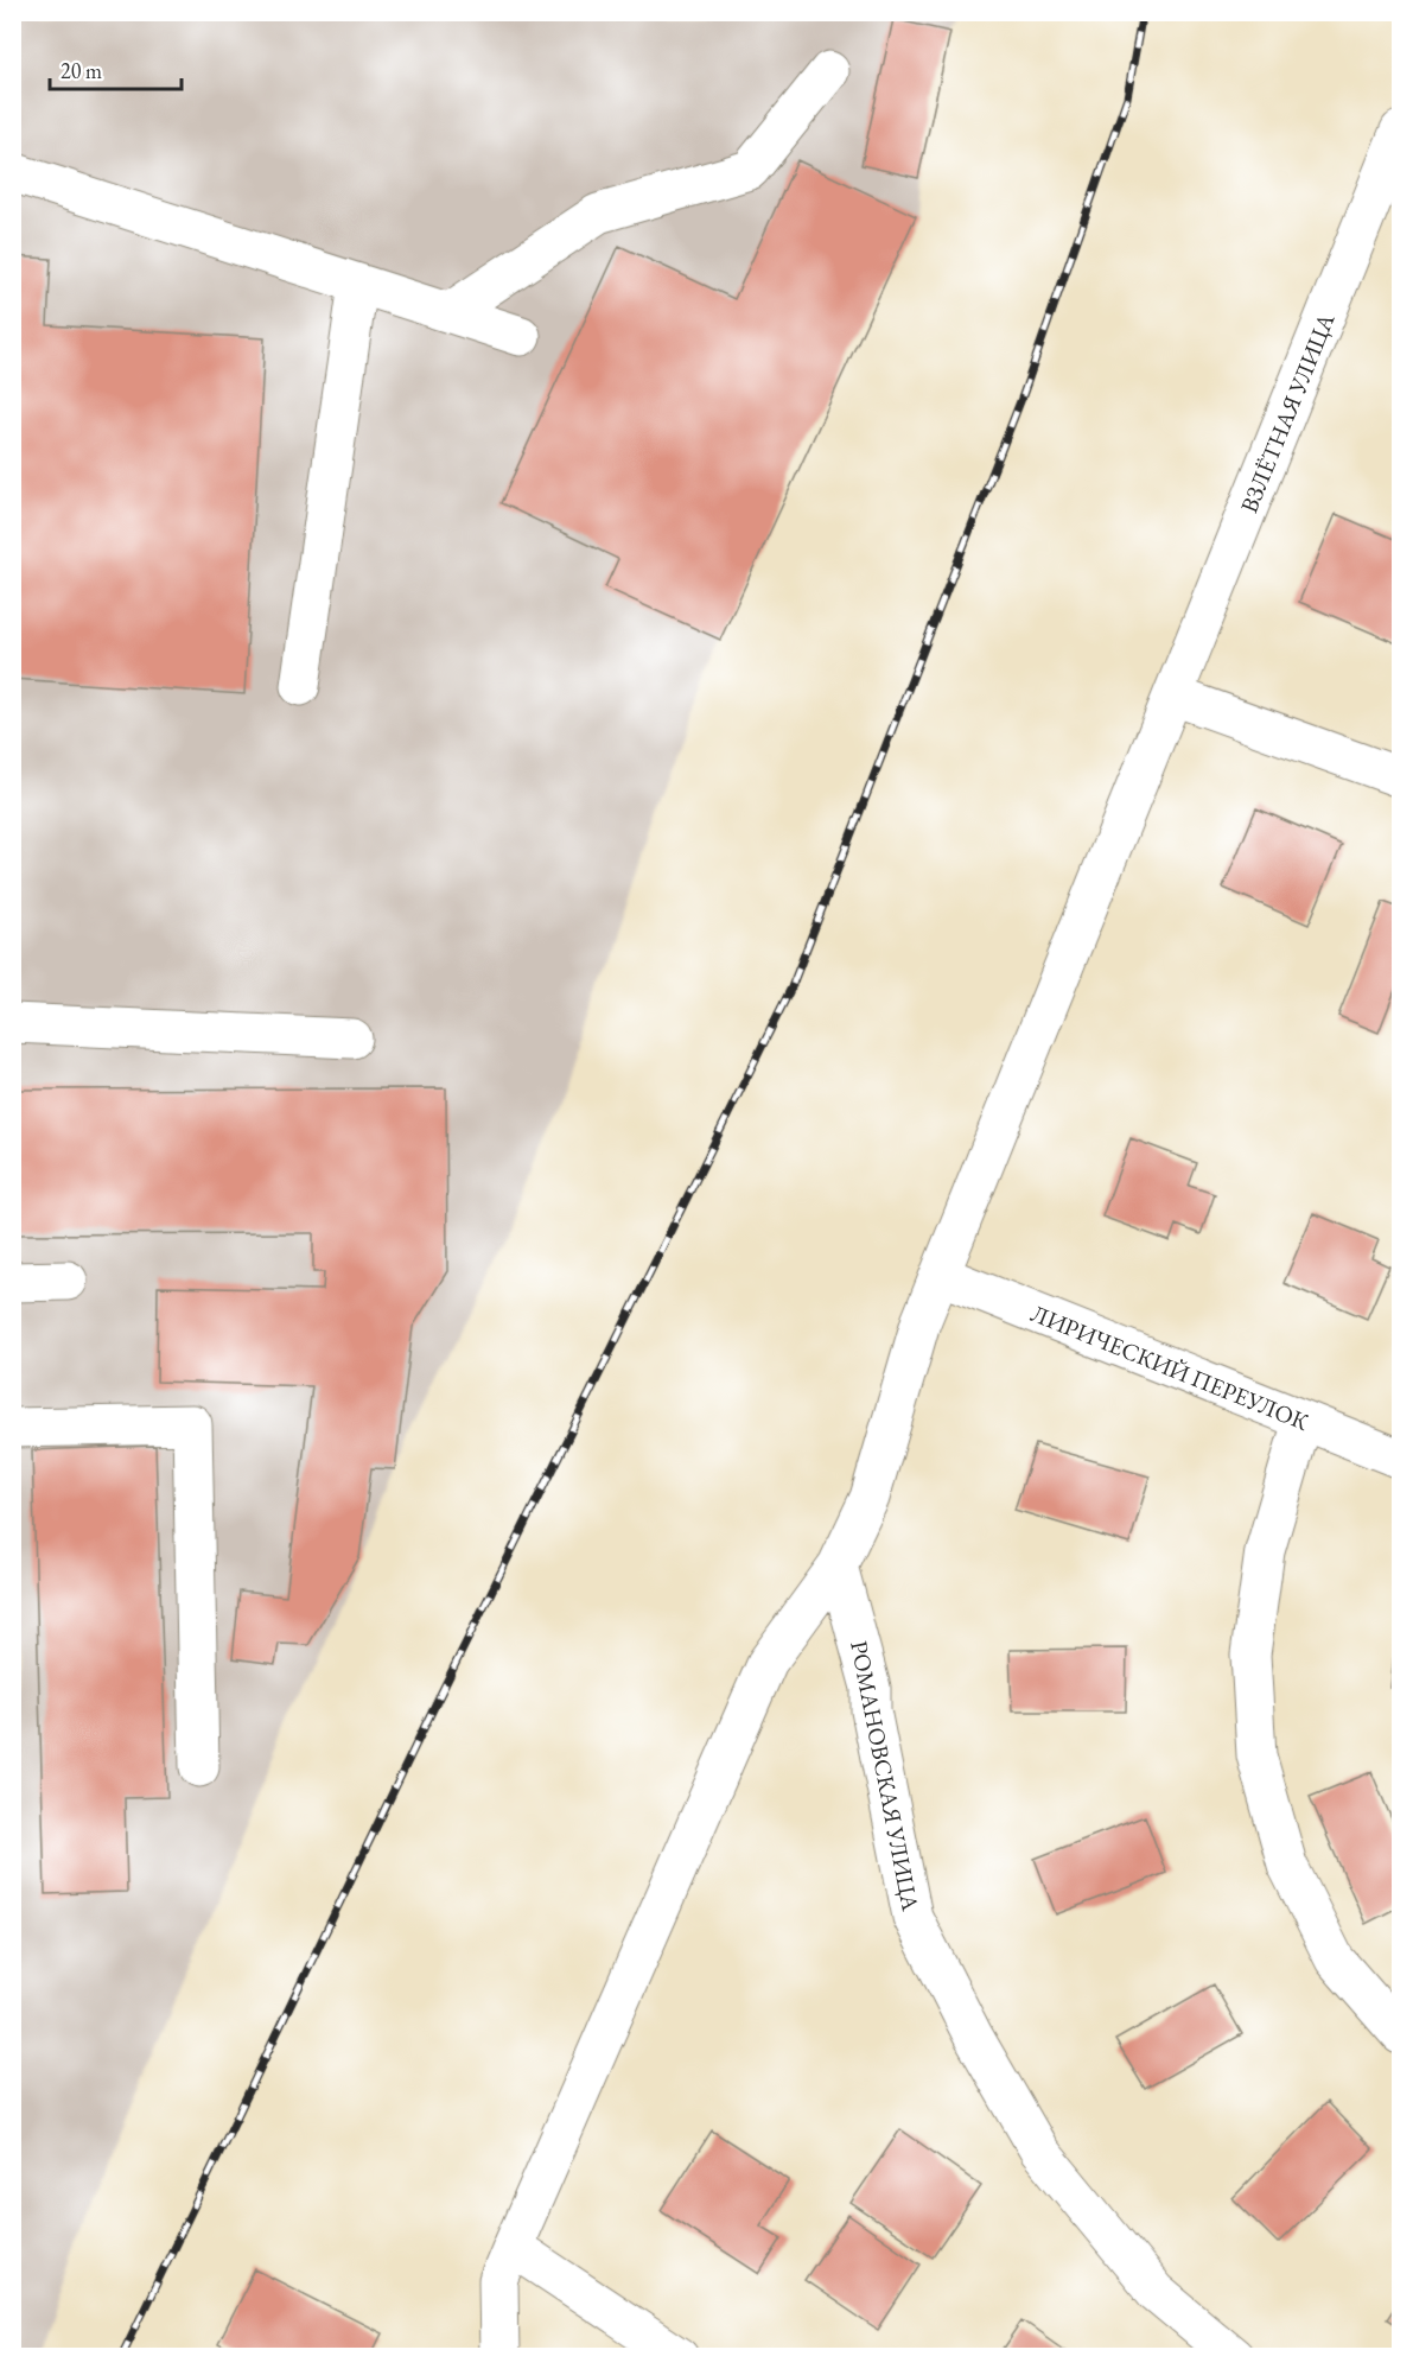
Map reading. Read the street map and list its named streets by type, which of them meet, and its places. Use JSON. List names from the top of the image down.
{
  "streets": {
    "street": ["ВЗЛЁТНАЯ УЛИЦА", "ЛИРИЧЕСКИЙ ПЕРЕУЛОК", "РОМАНОВСКАЯ УЛИЦА"]
  },
  "crossings": [
    ["ВЗЛЁТНАЯ УЛИЦА", "ЛИРИЧЕСКИЙ ПЕРЕУЛОК"]
  ],
  "scale_bar": "20 m"
}
